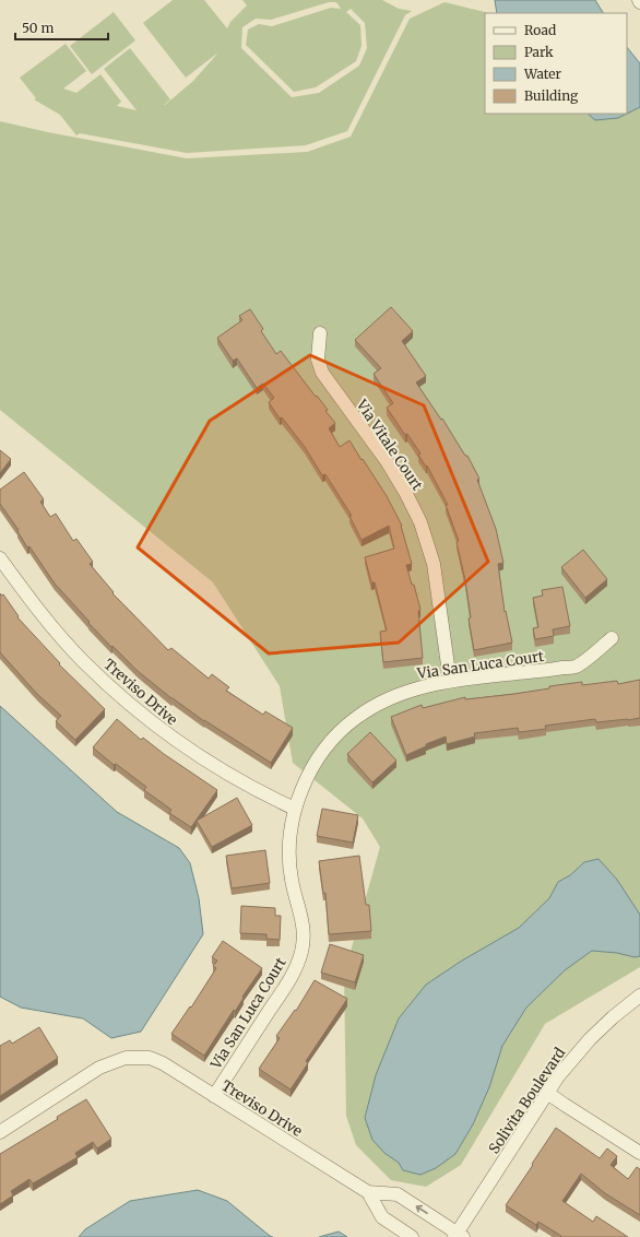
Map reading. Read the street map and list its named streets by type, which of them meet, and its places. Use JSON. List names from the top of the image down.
{
  "streets": {
    "street": [
      "Via Vitale Court",
      "Via San Luca Court",
      "Treviso Drive",
      "Solivita Boulevard"
    ]
  },
  "crossings": [
    ["Via Vitale Court", "Via San Luca Court"],
    ["Via San Luca Court", "Treviso Drive"],
    ["Treviso Drive", "Solivita Boulevard"]
  ],
  "legend": [
    "Road",
    "Park",
    "Water",
    "Building"
  ],
  "scale_bar": "50 m"
}
